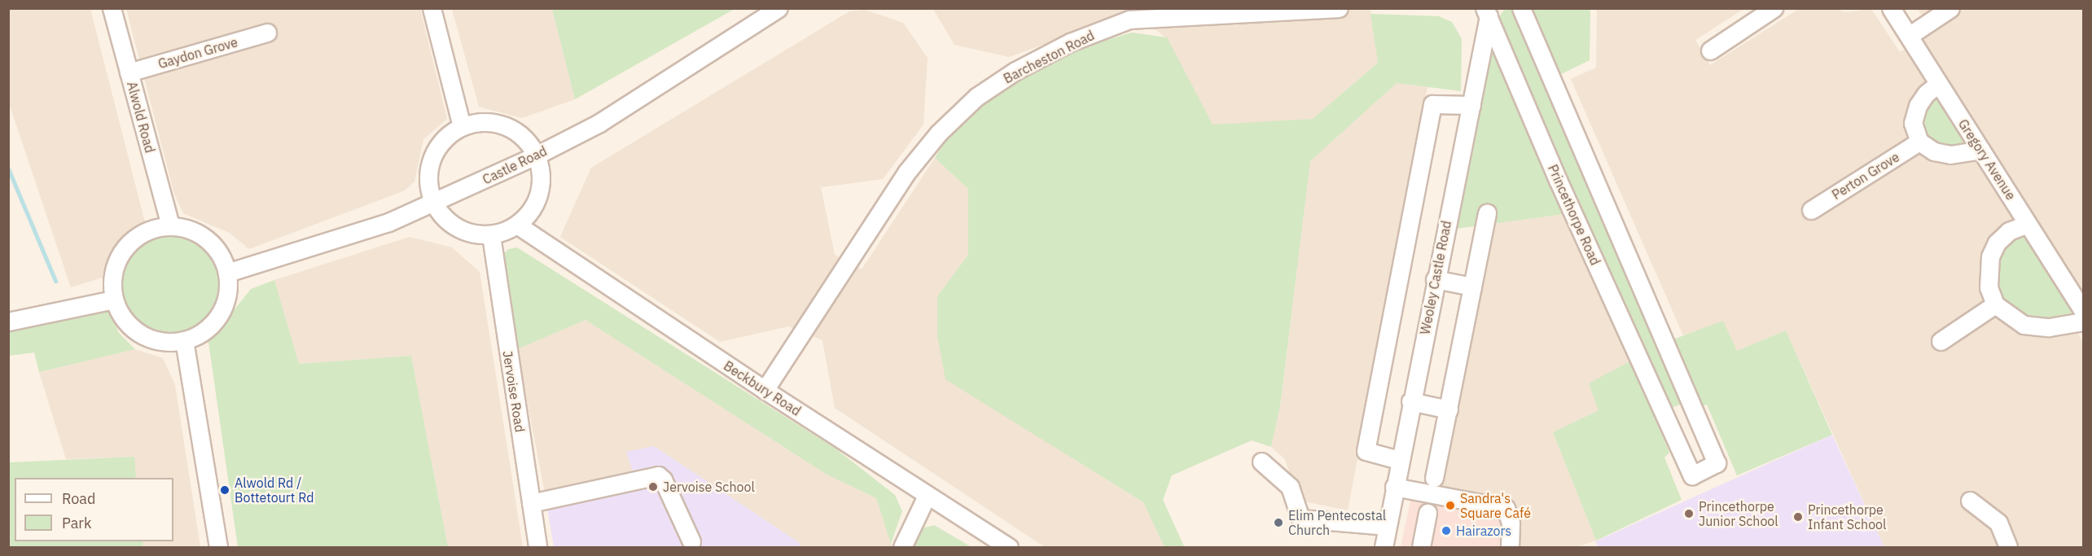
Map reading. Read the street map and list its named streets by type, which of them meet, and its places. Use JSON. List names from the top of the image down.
{
  "streets": {
    "street": [
      "Gaydon Grove",
      "Barcheston Road",
      "Alwold Road",
      "Gregory Avenue",
      "Castle Road",
      "Perton Grove",
      "Princethorpe Road",
      "Weoley Castle Road",
      "Beckbury Road",
      "Jervoise Road"
    ]
  },
  "crossings": [
    ["Gaydon Grove", "Alwold Road"],
    ["Barcheston Road", "Beckbury Road"],
    ["Alwold Road", "Castle Road"],
    ["Princethorpe Road", "Weoley Castle Road"]
  ],
  "places": [
    "Jervoise School",
    "Alwold Rd / Bottetourt Rd",
    "Sandra's Square Café",
    "Princethorpe Junior School",
    "Princethorpe Infant School",
    "Elim Pentecostal Church",
    "Hairazors"
  ],
  "legend": ["Road", "Park"]
}
